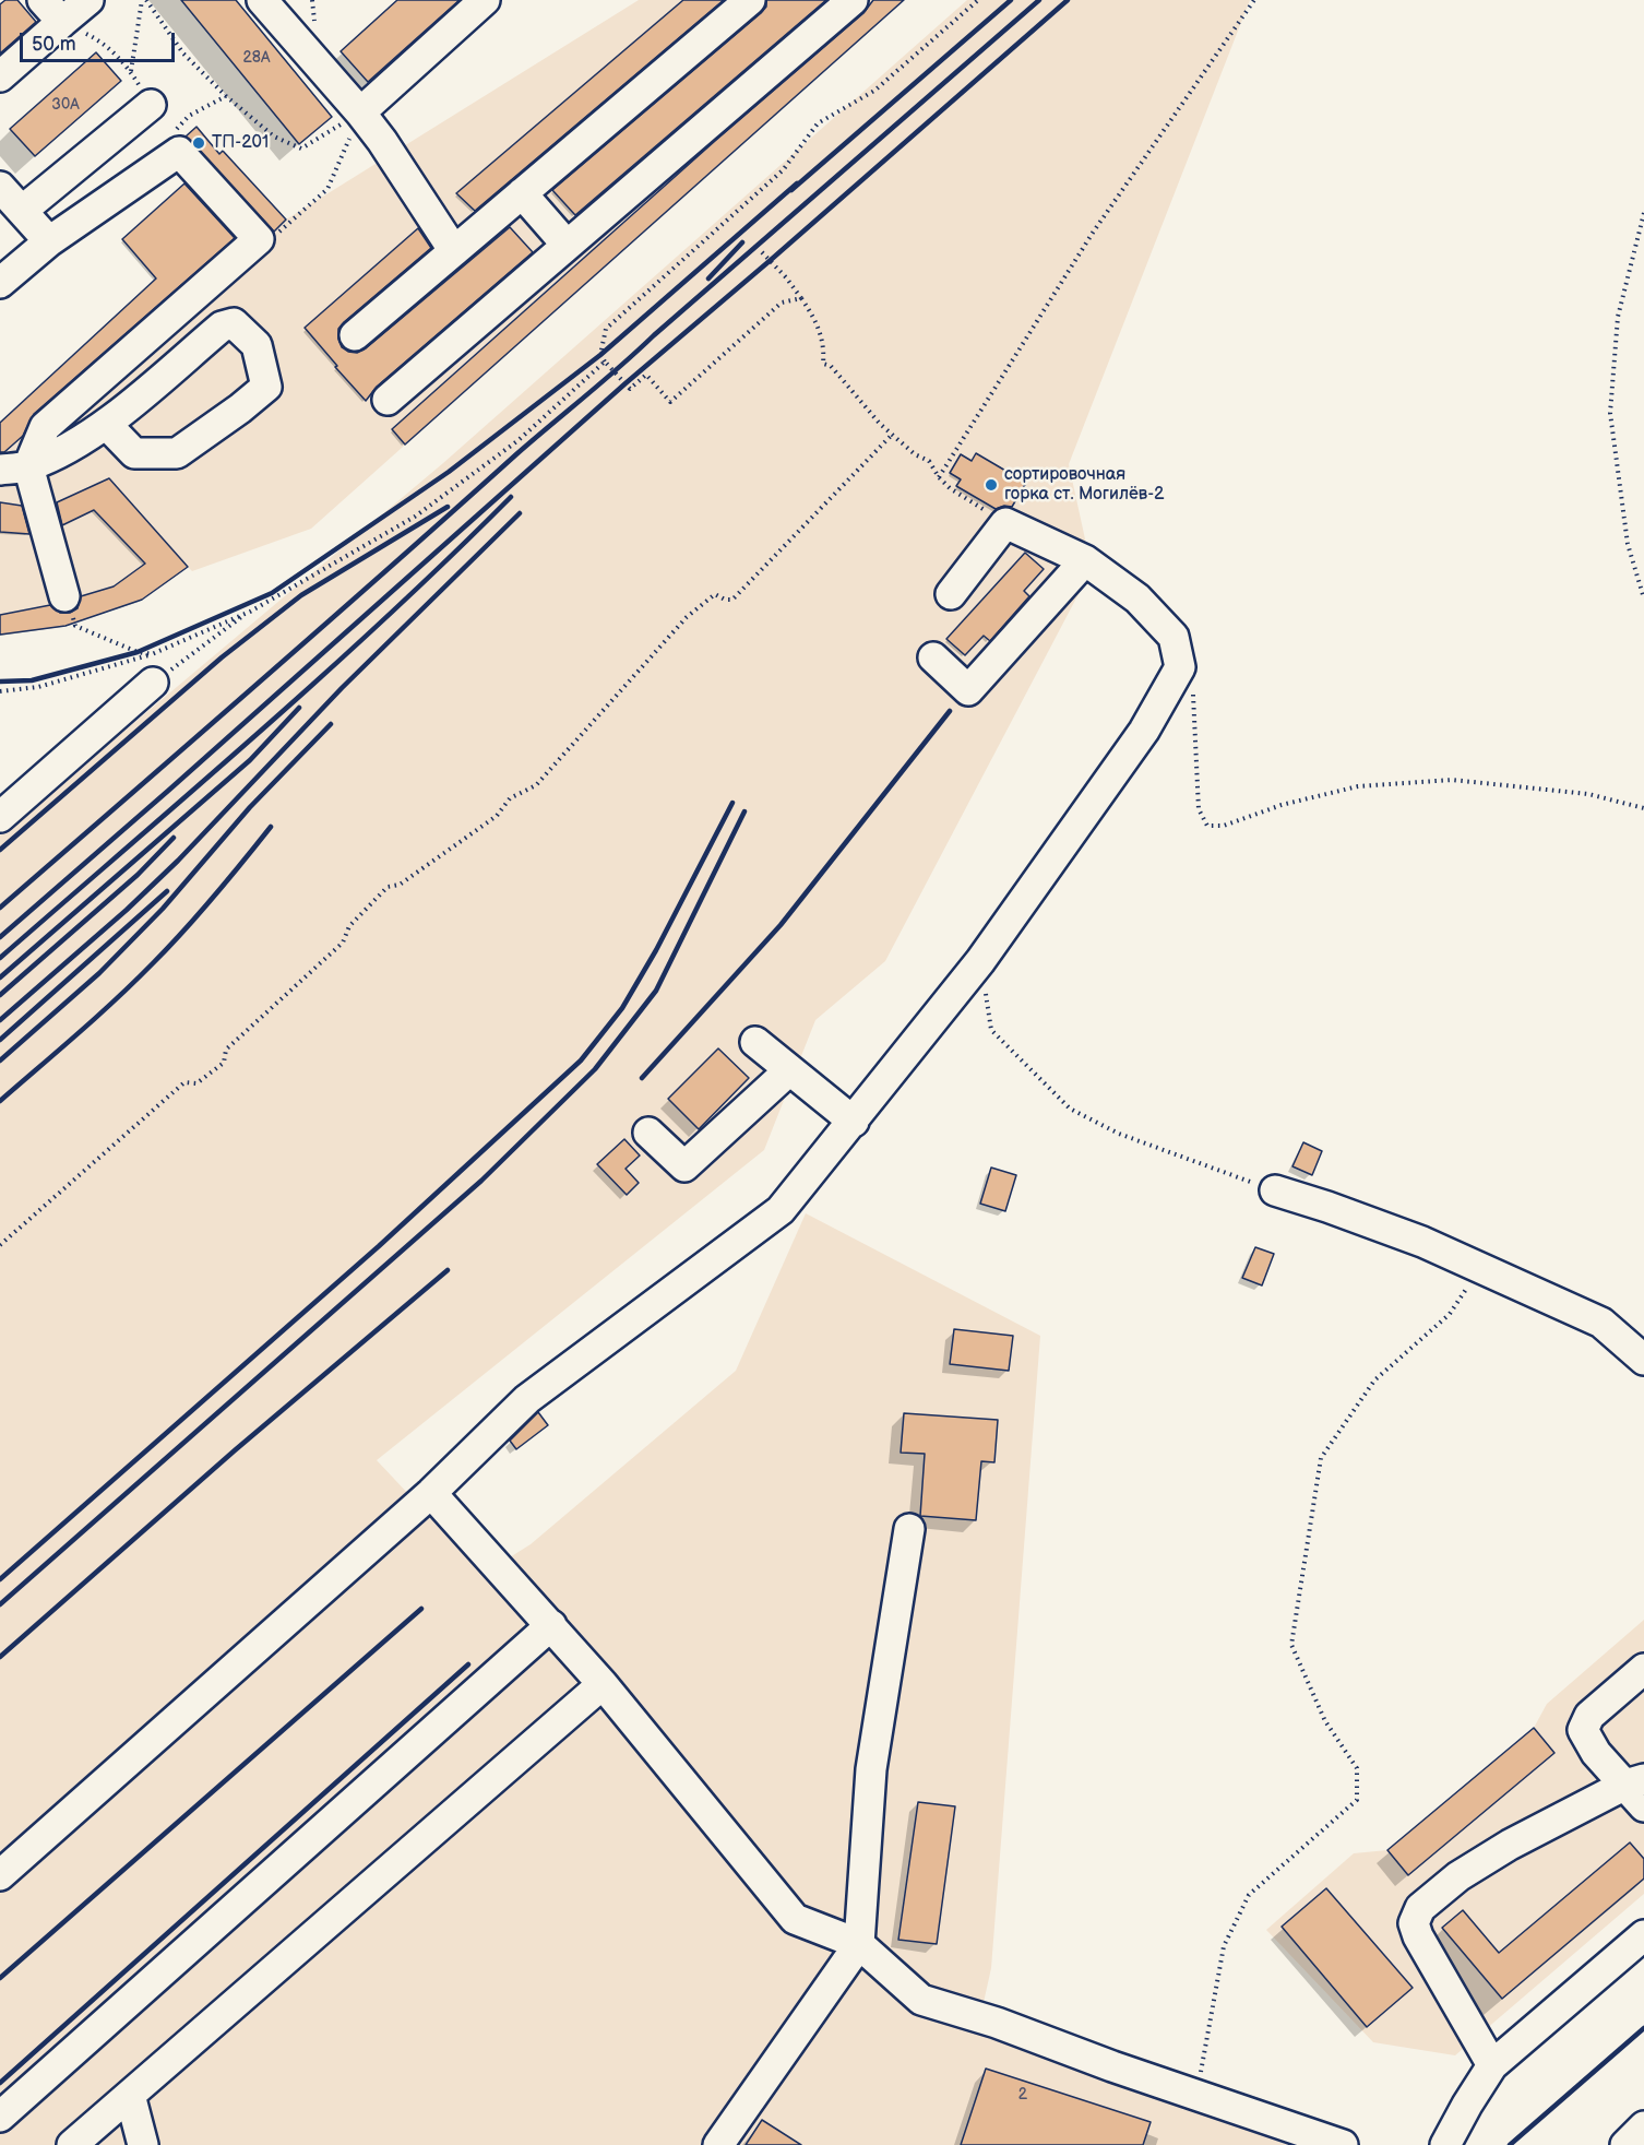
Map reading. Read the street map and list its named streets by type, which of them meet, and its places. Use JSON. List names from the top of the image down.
{
  "places": ["ТП-201", "сортировочная горка ст. Могилёв-2"],
  "house_numbers": ["28А", "30А", "2"],
  "scale_bar": "50 m"
}
